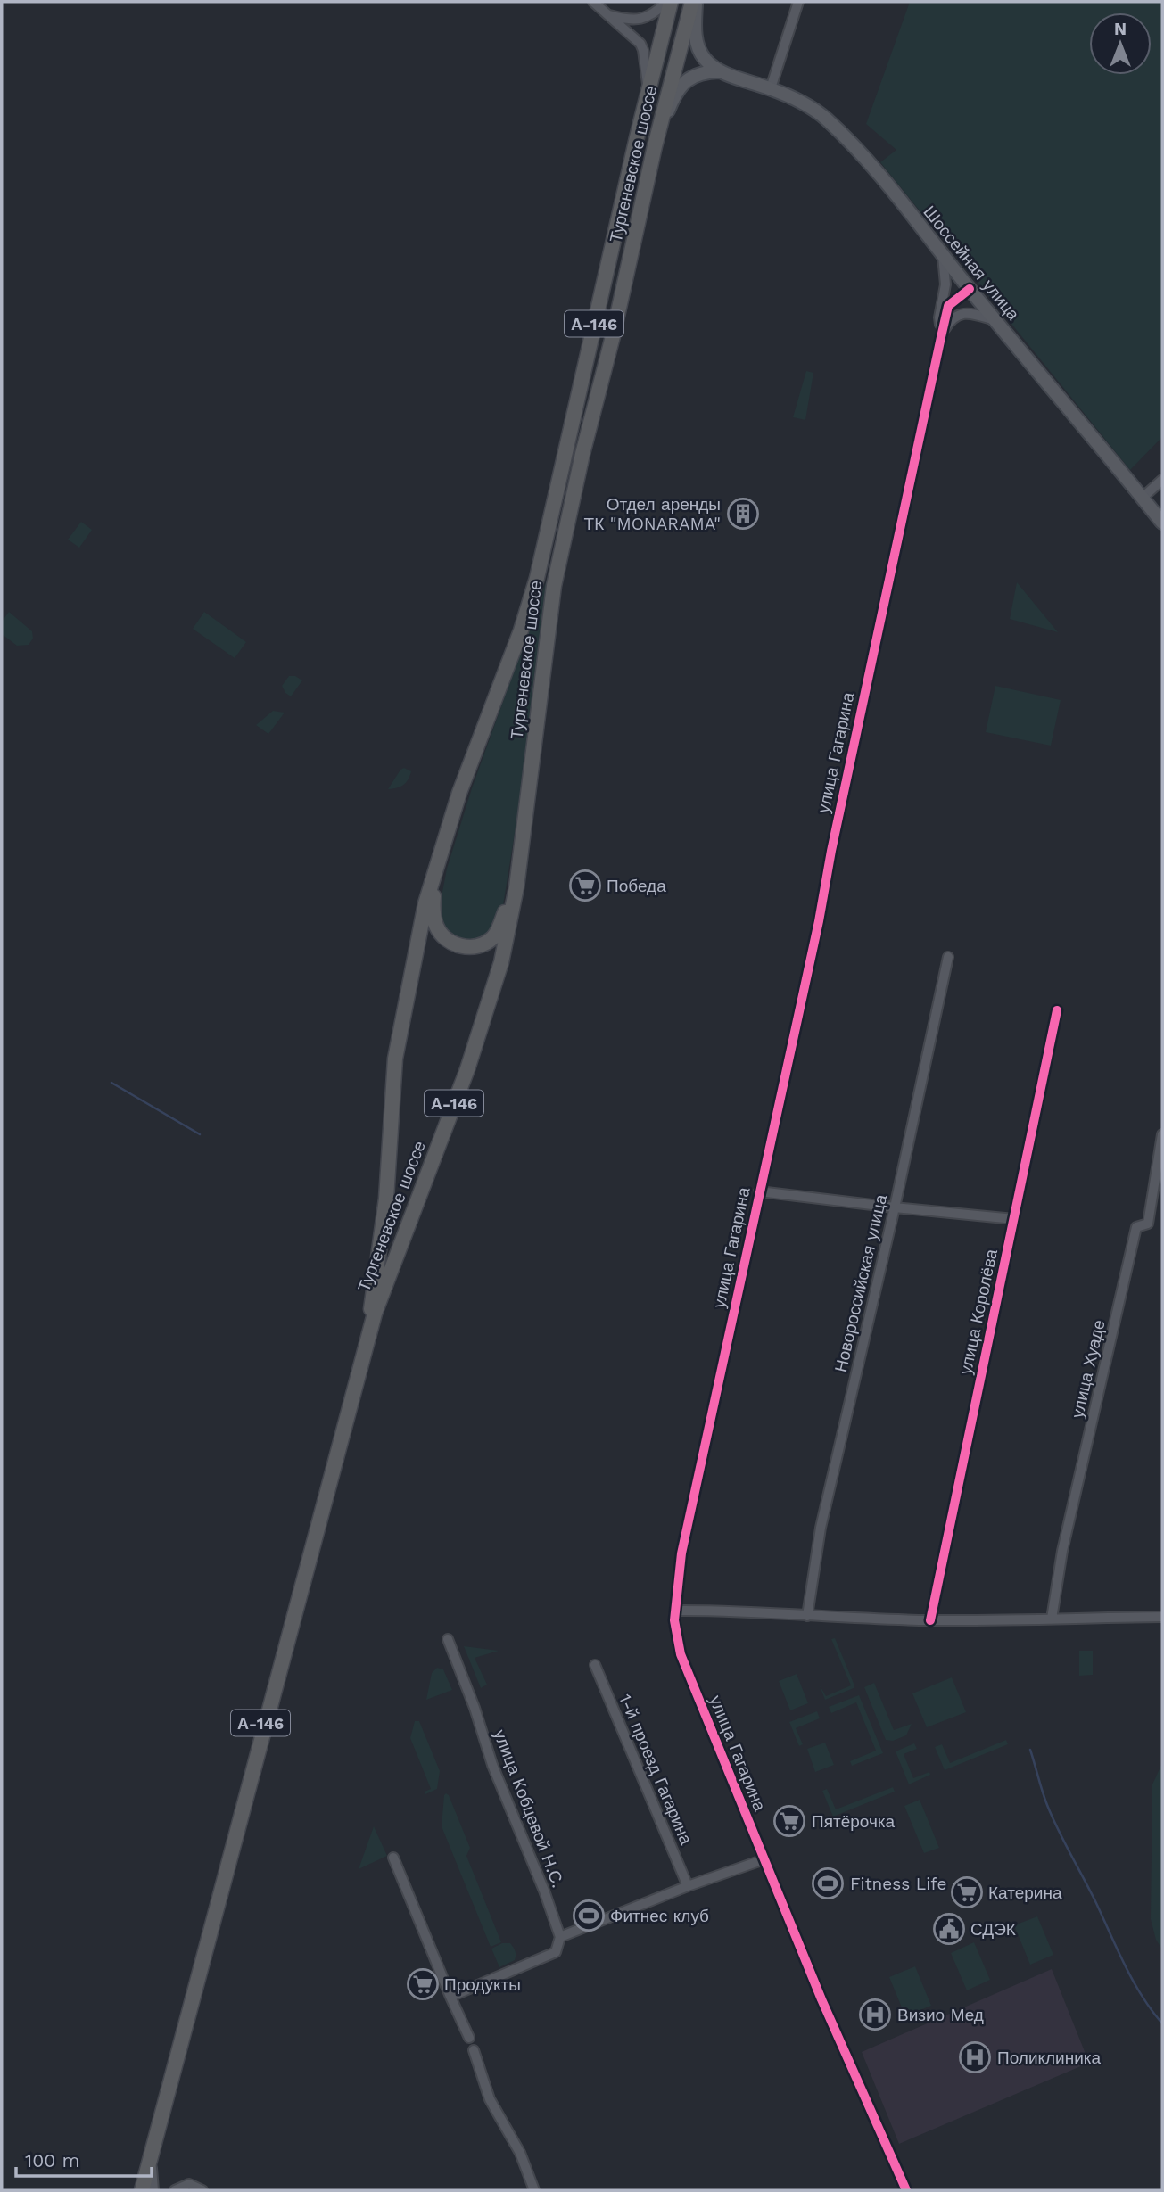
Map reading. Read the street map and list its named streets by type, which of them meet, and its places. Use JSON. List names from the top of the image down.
{
  "streets": {
    "highway": ["Тургеневское шоссе", "А-146"],
    "main road": ["Шоссейная улица"],
    "street": [
      "улица Гагарина",
      "Новороссийская улица",
      "улица Королёва",
      "улица Хуаде",
      "1-й проезд Гагарина",
      "улица Кобцевой Н.С."
    ]
  },
  "crossings": [
    ["Тургеневское шоссе", "А-146"],
    ["Шоссейная улица", "улица Гагарина"]
  ],
  "places": {
    "building": ["Отдел аренды ТК \"MONARAMA\""],
    "supermarket": [
      "Победа",
      "Пятёрочка",
      "Катерина",
      "Продукты"
    ],
    "sports": ["Fitness Life", "Фитнес клуб"],
    "public building": ["СДЭК"],
    "hospital": ["Визио Мед", "Поликлиника"]
  },
  "scale_bar": "100 m",
  "north": "top"
}
